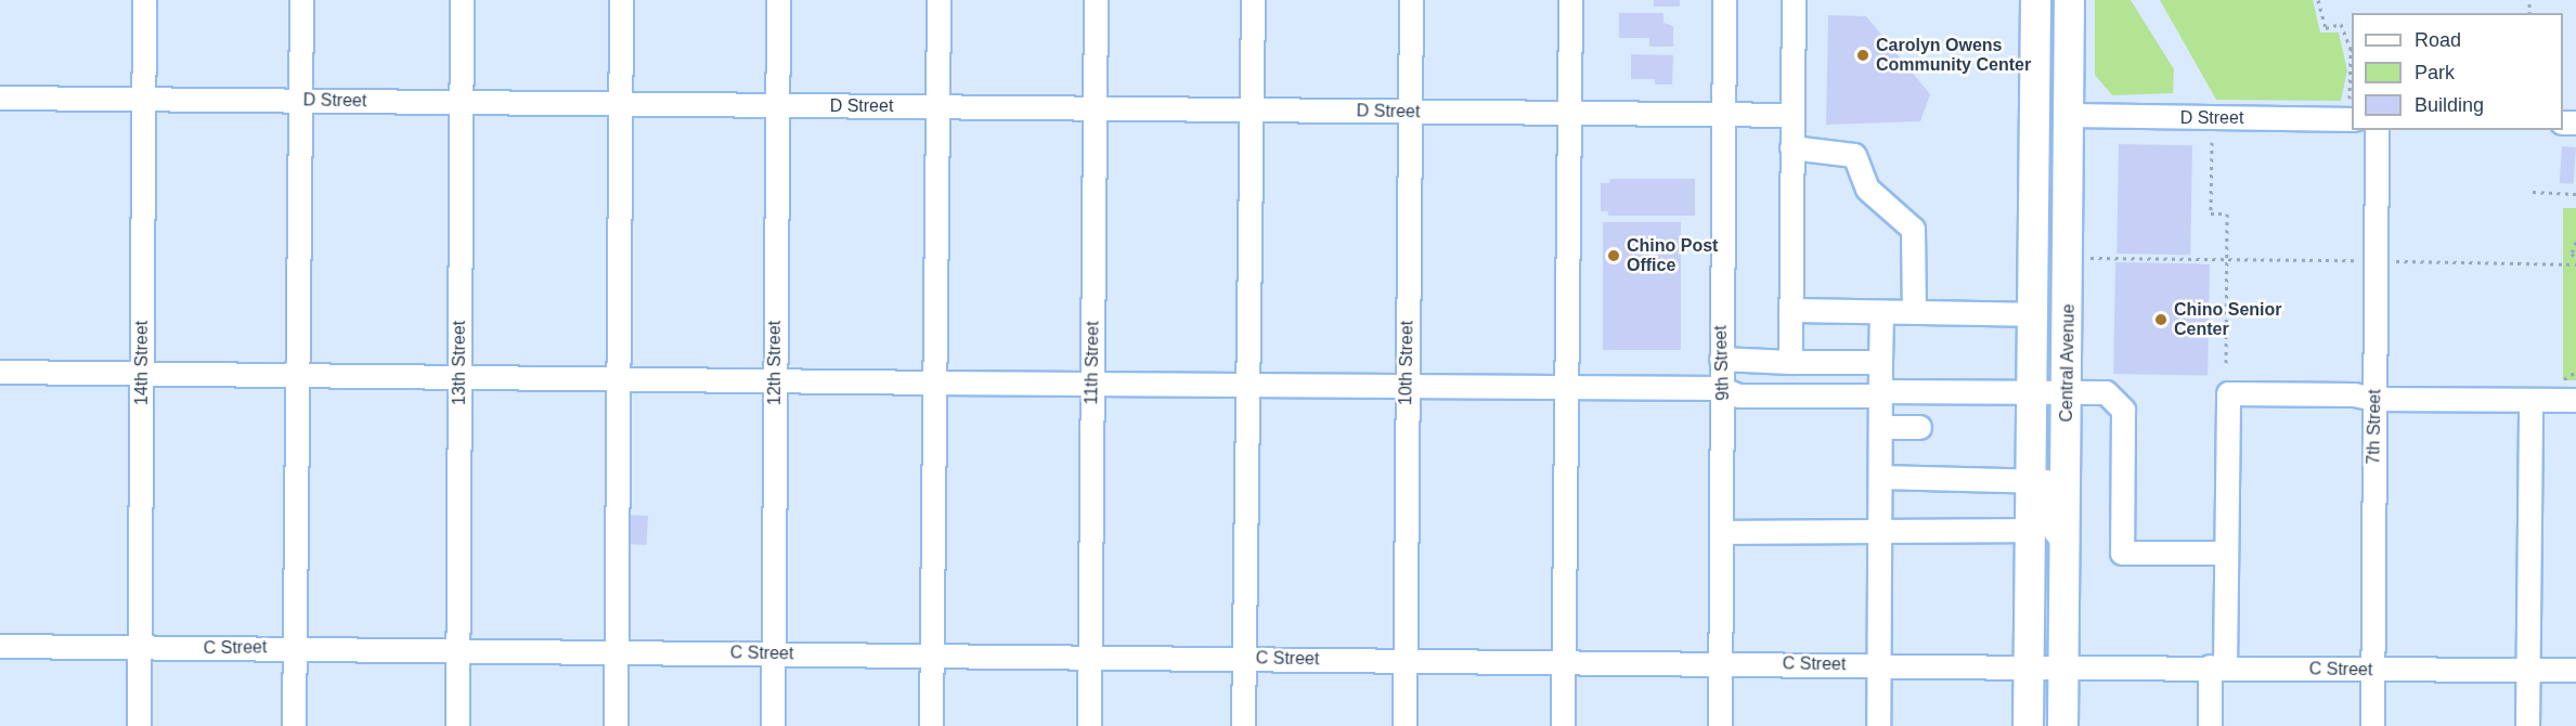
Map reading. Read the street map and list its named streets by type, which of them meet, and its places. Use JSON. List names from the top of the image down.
{
  "streets": {
    "main road": ["Central Avenue"],
    "street": [
      "D Street",
      "14th Street",
      "13th Street",
      "12th Street",
      "11th Street",
      "10th Street",
      "9th Street",
      "7th Street",
      "C Street"
    ]
  },
  "crossings": [
    ["D Street", "14th Street"],
    ["D Street", "13th Street"],
    ["D Street", "12th Street"],
    ["D Street", "11th Street"],
    ["D Street", "10th Street"],
    ["D Street", "9th Street"],
    ["D Street", "Central Avenue"],
    ["14th Street", "C Street"],
    ["13th Street", "C Street"],
    ["12th Street", "C Street"],
    ["11th Street", "C Street"],
    ["10th Street", "C Street"],
    ["9th Street", "C Street"],
    ["Central Avenue", "C Street"],
    ["7th Street", "C Street"]
  ],
  "places": ["Carolyn Owens Community Center", "Chino Post Office", "Chino Senior Center"],
  "legend": ["Road", "Park", "Building"]
}
